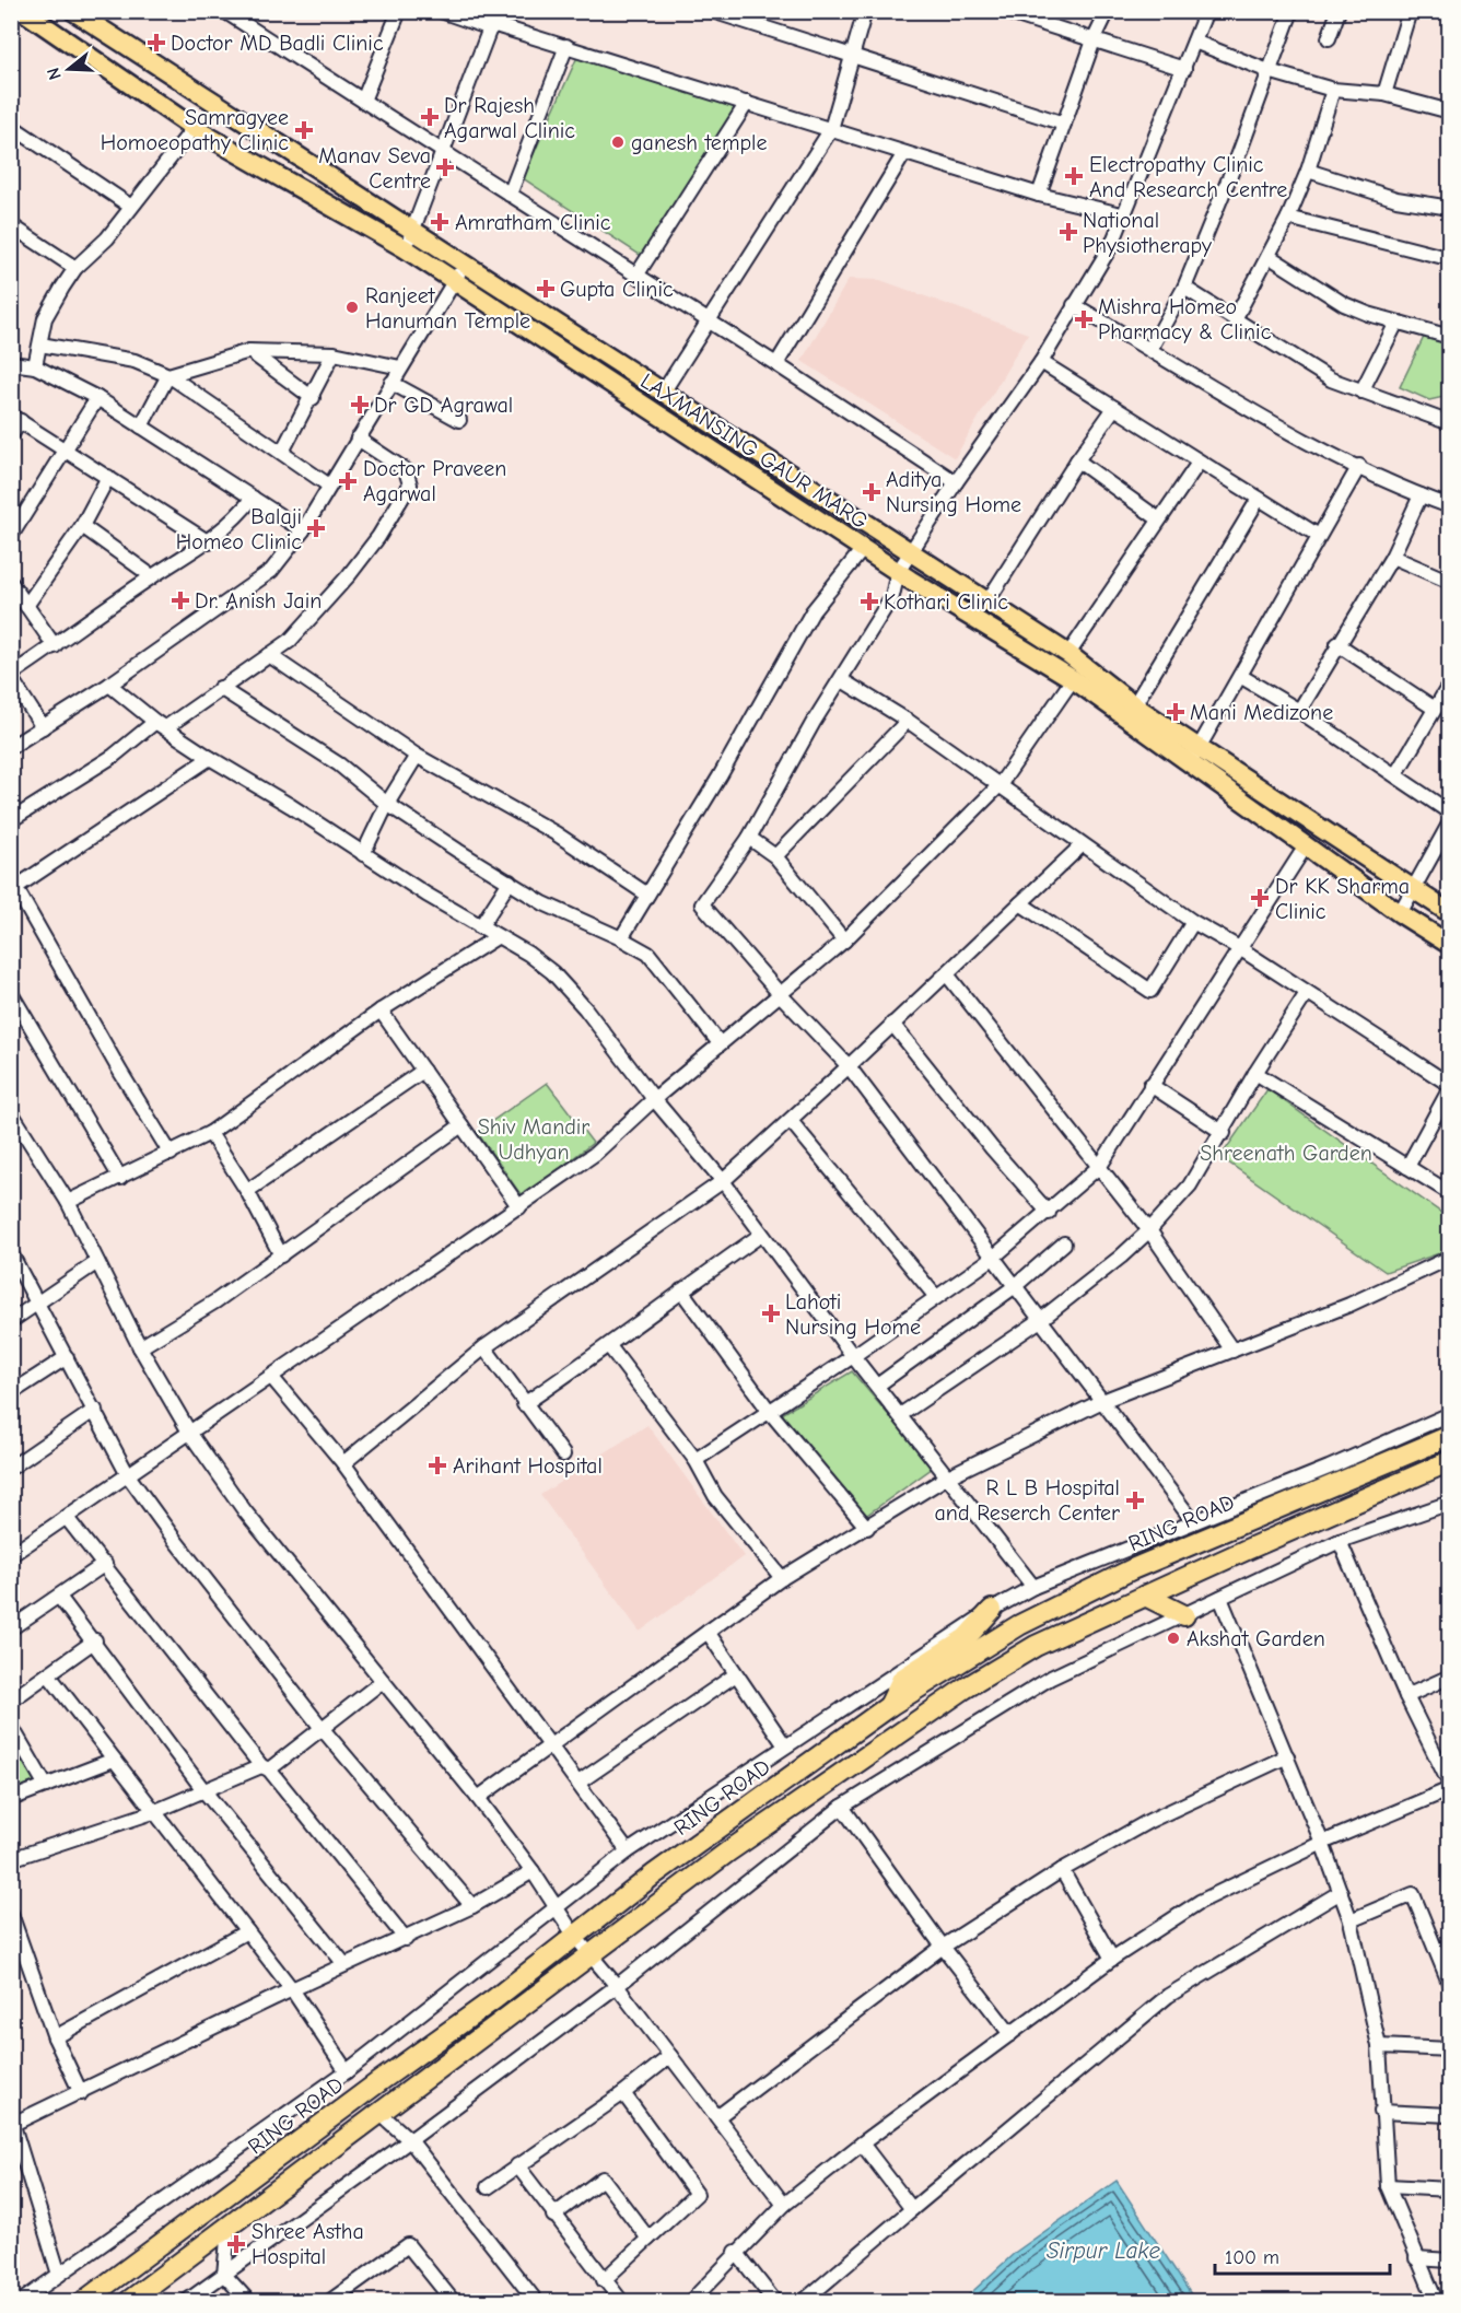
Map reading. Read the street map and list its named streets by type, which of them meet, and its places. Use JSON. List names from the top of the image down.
{
  "streets": {
    "highway": ["RING ROAD"],
    "main road": ["LAXMANSING GAUR MARG"]
  },
  "water": ["Sirpur Lake"],
  "parks": ["Shiv Mandir Udhyan", "Shreenath Garden"],
  "places": {
    "health": [
      "Doctor MD Badli Clinic",
      "Dr Rajesh Agarwal Clinic",
      "Samragyee Homoeopathy Clinic",
      "Manav Seva Centre",
      "Electropathy Clinic And Research Centre",
      "Amratham Clinic",
      "National Physiotherapy",
      "Gupta Clinic",
      "Mishra Homeo Pharmacy & Clinic",
      "Dr GD Agrawal",
      "Doctor Praveen Agarwal",
      "Aditya Nursing Home",
      "Balaji Homeo Clinic",
      "Dr. Anish Jain",
      "Kothari Clinic",
      "Mani Medizone",
      "Dr KK Sharma Clinic",
      "Lahoti Nursing Home",
      "Arihant Hospital",
      "R L B Hospital and Reserch Center",
      "Shree Astha Hospital"
    ],
    "other": ["ganesh temple", "Ranjeet Hanuman Temple", "Akshat Garden"]
  },
  "scale_bar": "100 m",
  "north": "left"
}
